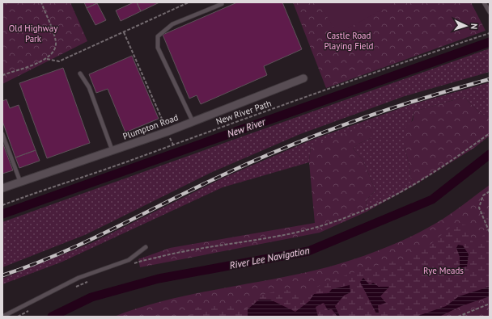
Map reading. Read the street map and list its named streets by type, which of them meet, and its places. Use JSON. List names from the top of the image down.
{
  "streets": {
    "street": ["Plumpton Road"],
    "path": ["New River Path"]
  },
  "water": ["New River", "River Lee Navigation"],
  "parks": ["Old Highway Park", "Castle Road Playing Field", "Rye Meads"],
  "north": "right"
}
